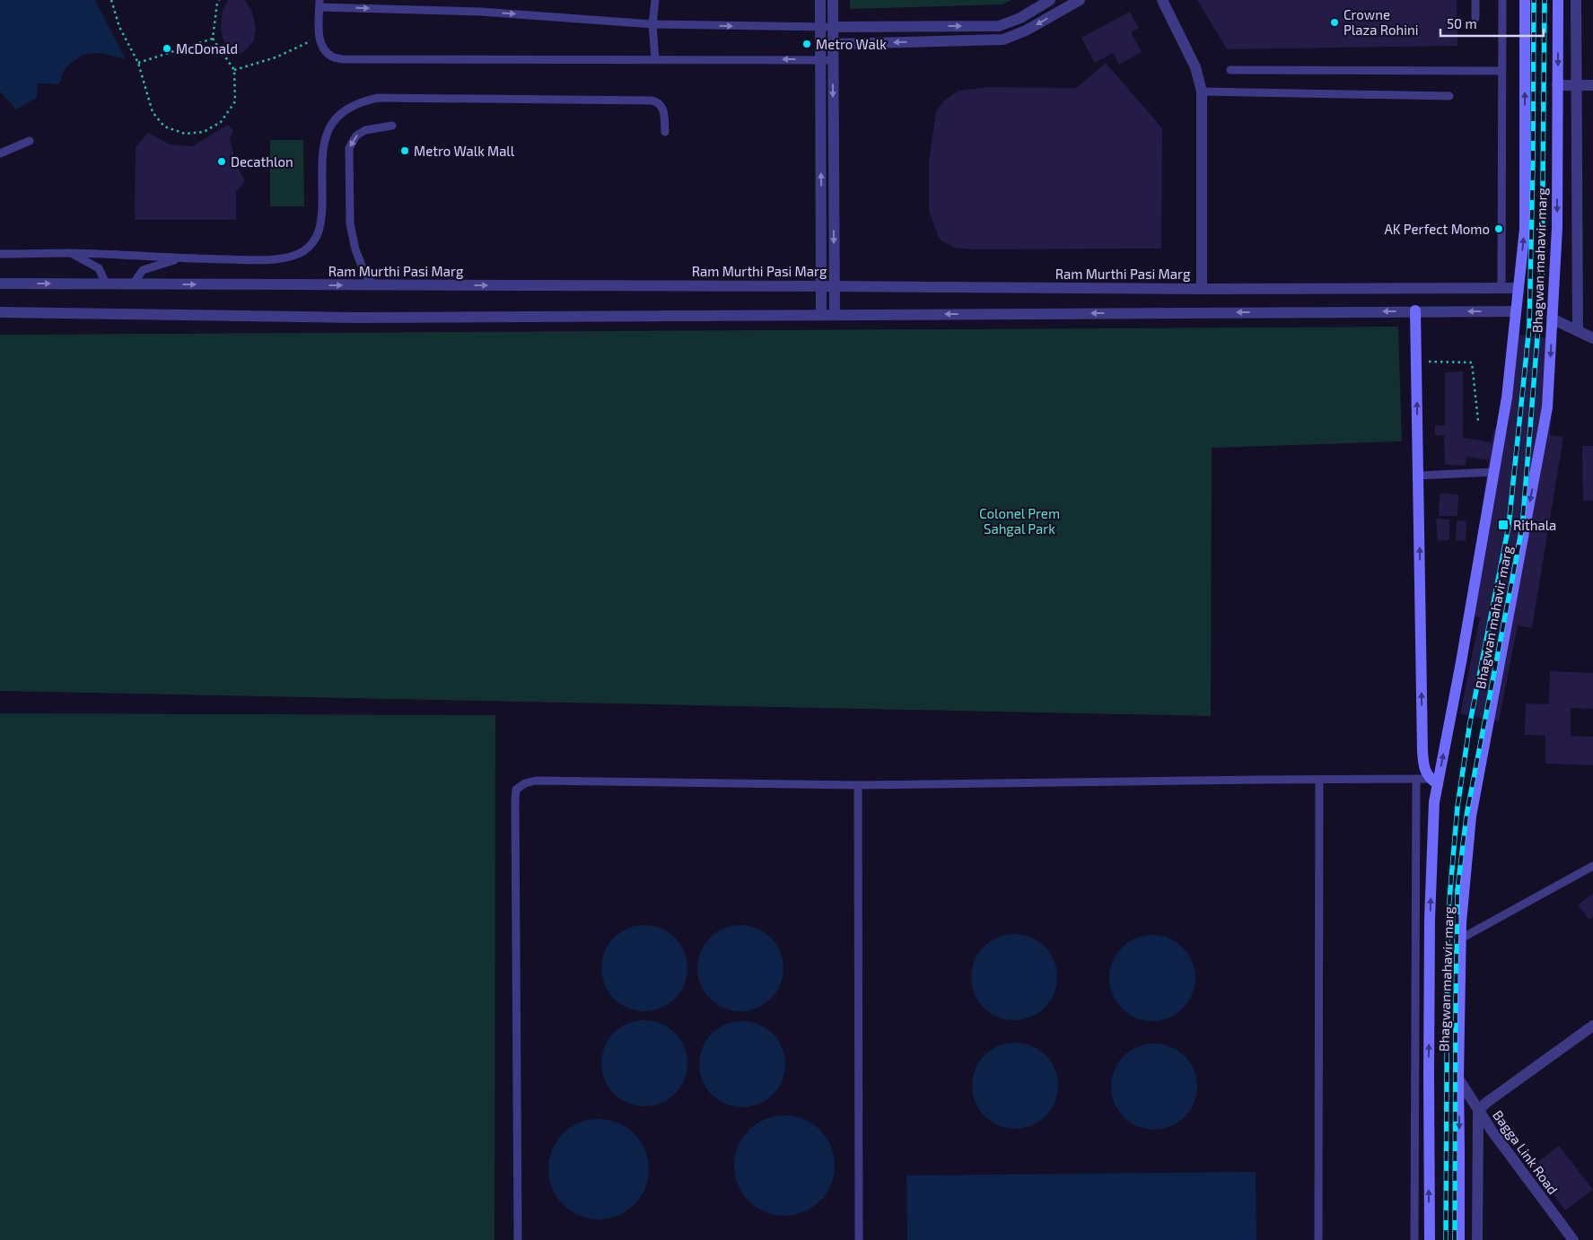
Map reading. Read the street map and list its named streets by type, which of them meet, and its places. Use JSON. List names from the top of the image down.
{
  "streets": {
    "main road": ["Bhagwan mahavir marg"],
    "street": ["Ram Murthi Pasi Marg", "Bagga Link Road"]
  },
  "crossings": [
    ["Bhagwan mahavir marg", "Ram Murthi Pasi Marg"],
    ["Bhagwan mahavir marg", "Bagga Link Road"]
  ],
  "parks": ["Colonel Prem Sahgal Park"],
  "places": {
    "other": [
      "Crowne Plaza Rohini",
      "Metro Walk",
      "McDonald",
      "Metro Walk Mall",
      "Decathlon",
      "AK Perfect Momo"
    ],
    "transit": ["Rithala"]
  },
  "scale_bar": "50 m"
}
